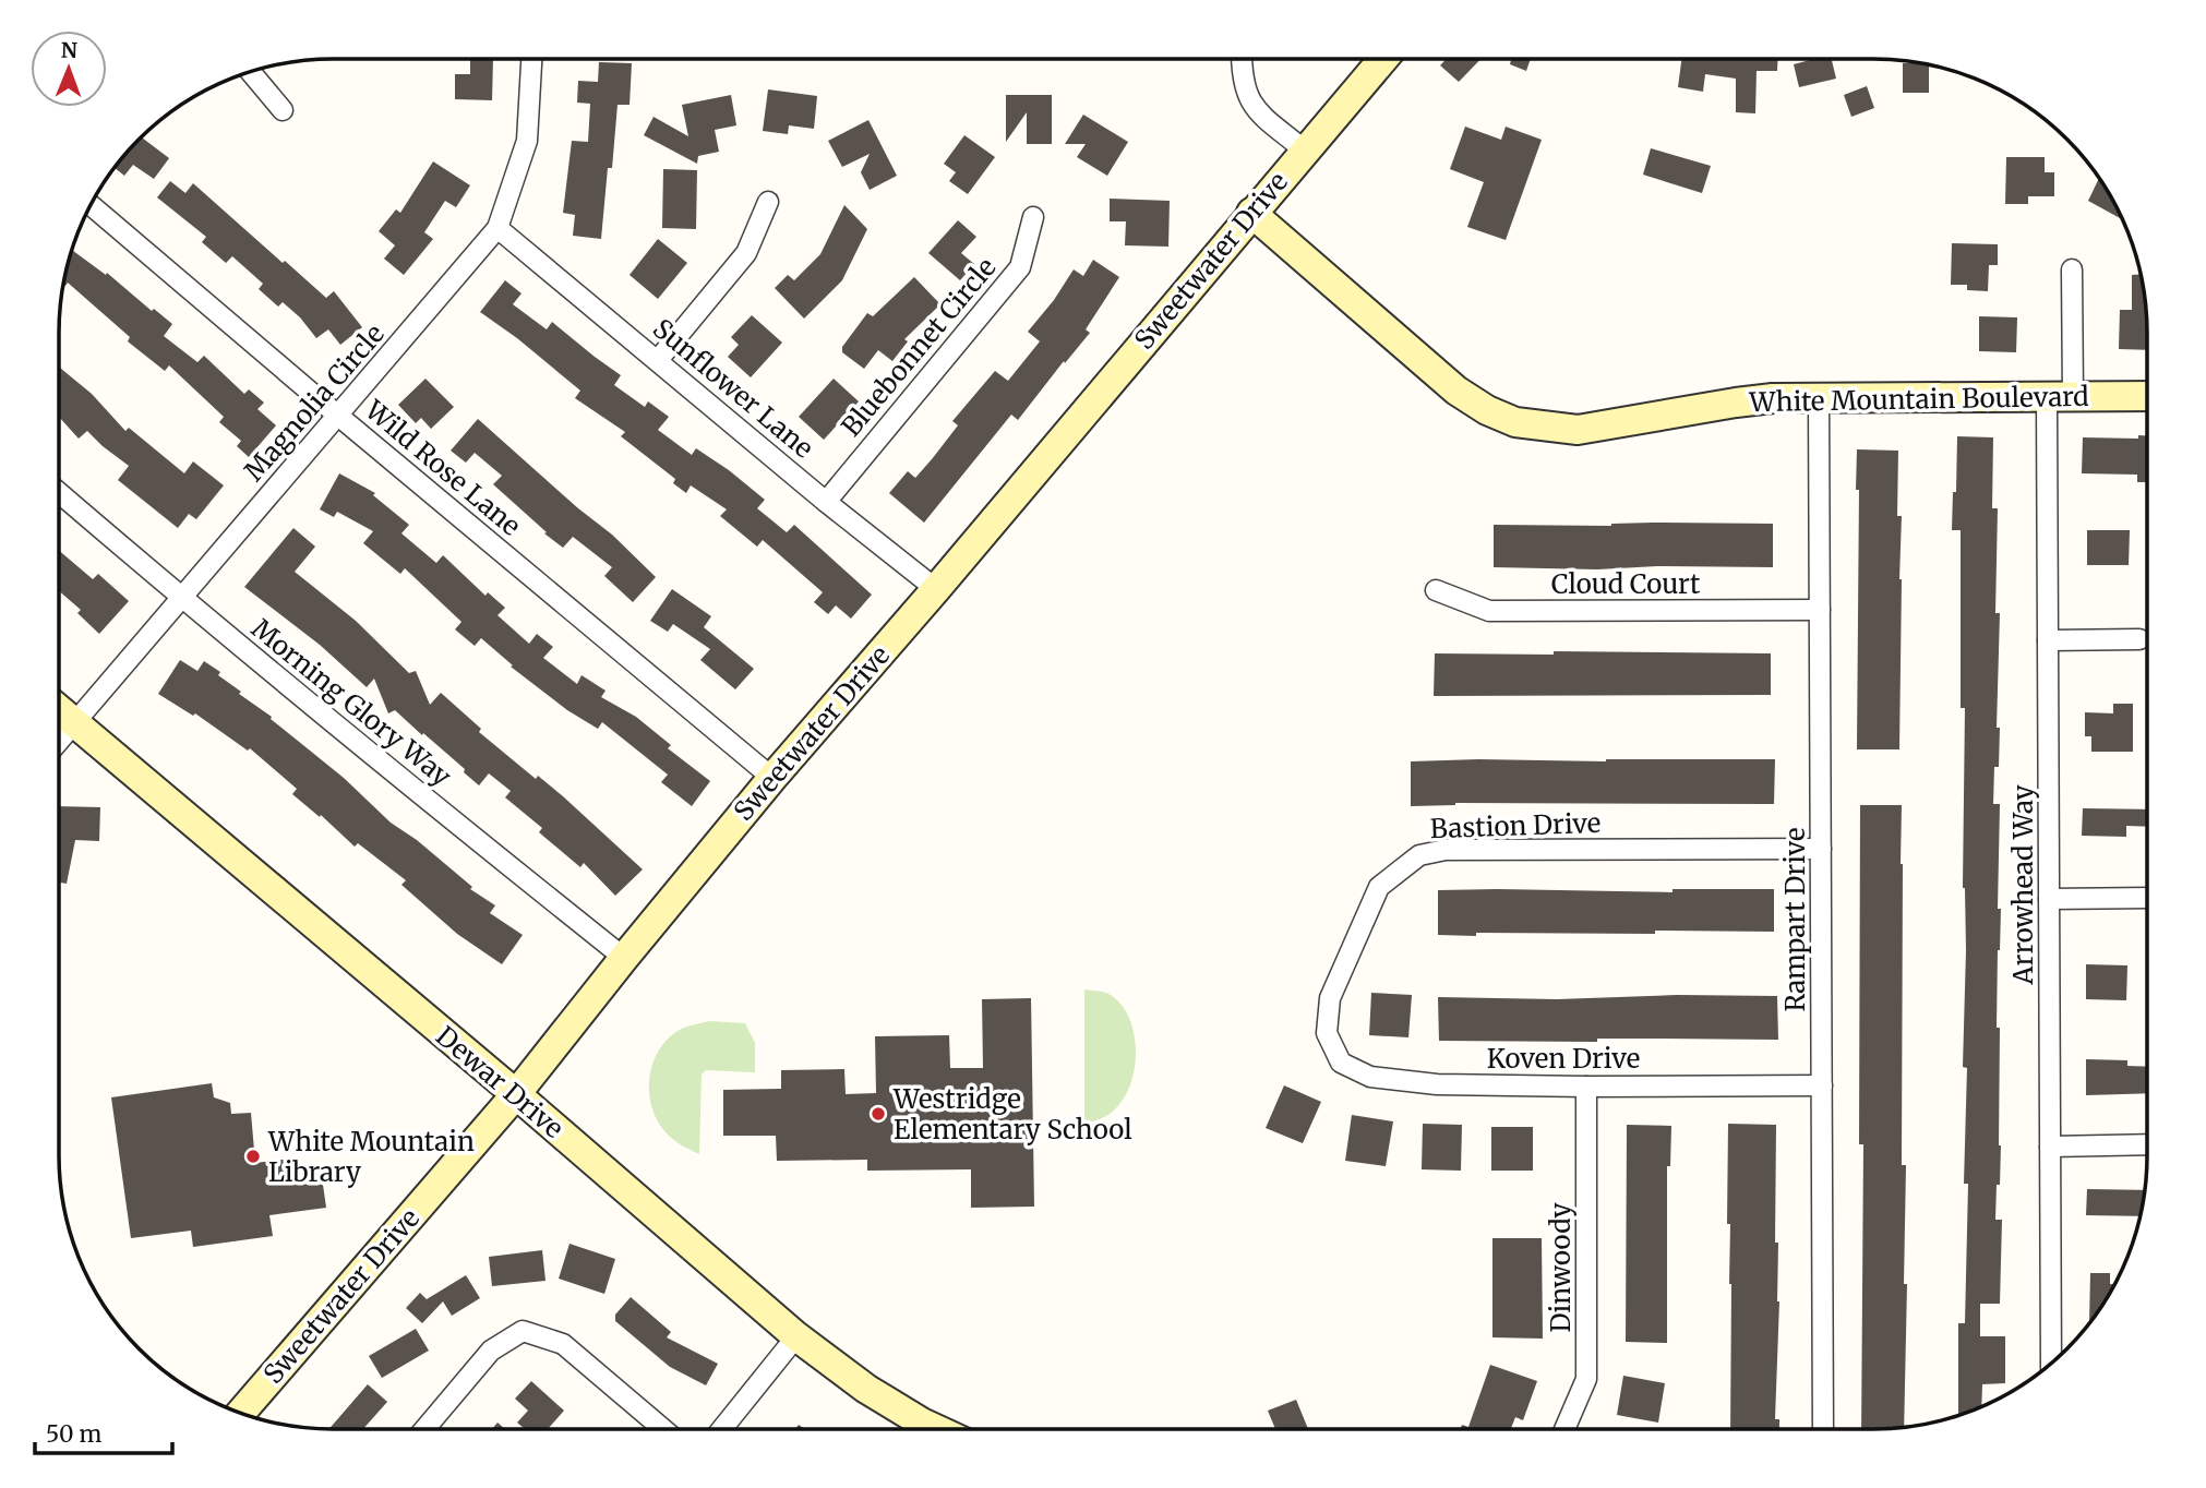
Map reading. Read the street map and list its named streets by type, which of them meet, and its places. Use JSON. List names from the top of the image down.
{
  "streets": {
    "street": [
      "Sweetwater Drive",
      "Bluebonnet Circle",
      "Sunflower Lane",
      "White Mountain Boulevard",
      "Magnolia Circle",
      "Wild Rose Lane",
      "Cloud Court",
      "Morning Glory Way",
      "Bastion Drive",
      "Arrowhead Way",
      "Rampart Drive",
      "Koven Drive",
      "Dewar Drive",
      "Dinwoody"
    ]
  },
  "crossings": [
    ["Sweetwater Drive", "Sunflower Lane"],
    ["Sweetwater Drive", "White Mountain Boulevard"],
    ["Sweetwater Drive", "Wild Rose Lane"],
    ["Sweetwater Drive", "Morning Glory Way"],
    ["Sweetwater Drive", "Dewar Drive"],
    ["Bluebonnet Circle", "Sunflower Lane"],
    ["Sunflower Lane", "Magnolia Circle"],
    ["White Mountain Boulevard", "Arrowhead Way"],
    ["White Mountain Boulevard", "Rampart Drive"],
    ["Magnolia Circle", "Wild Rose Lane"],
    ["Magnolia Circle", "Morning Glory Way"],
    ["Magnolia Circle", "Dewar Drive"],
    ["Cloud Court", "Rampart Drive"],
    ["Bastion Drive", "Rampart Drive"],
    ["Bastion Drive", "Koven Drive"],
    ["Rampart Drive", "Koven Drive"],
    ["Koven Drive", "Dinwoody"]
  ],
  "places": ["Westridge Elementary School", "White Mountain Library"],
  "scale_bar": "50 m",
  "north": "top"
}
